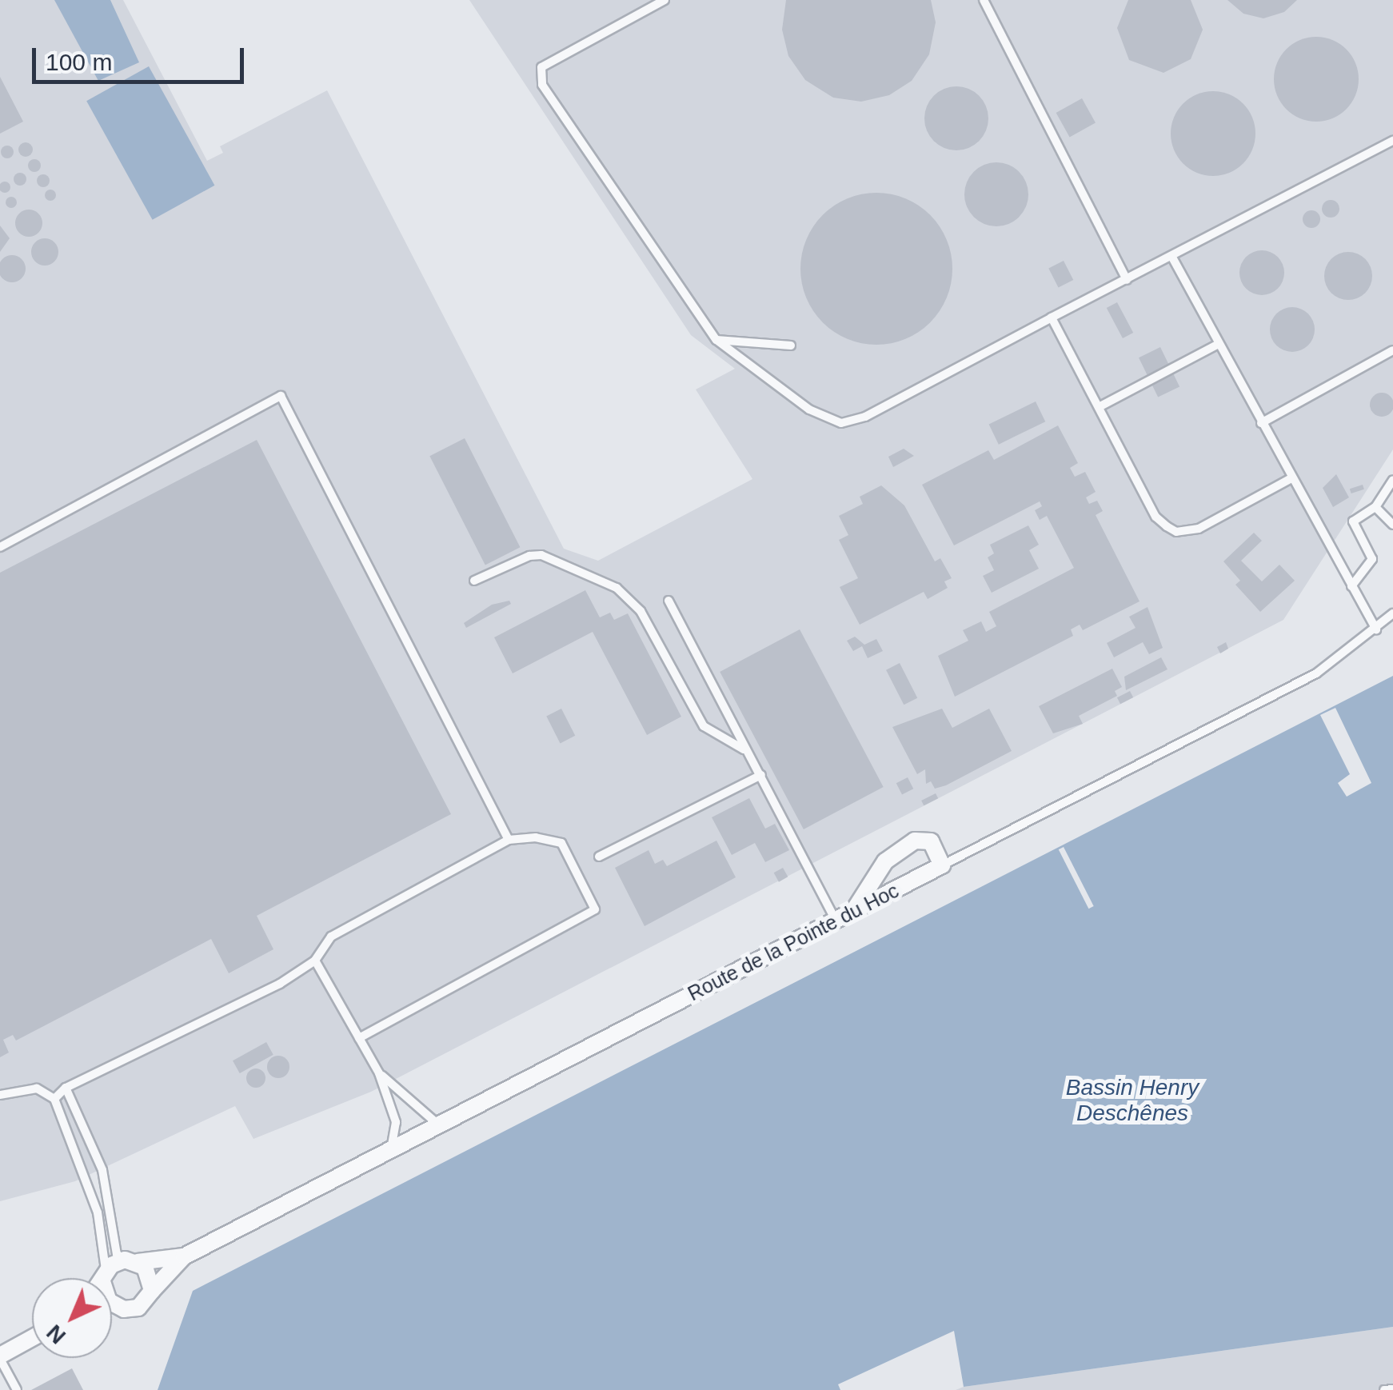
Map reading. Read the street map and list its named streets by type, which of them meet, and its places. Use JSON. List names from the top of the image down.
{
  "streets": {
    "street": ["Route de la Pointe du Hoc"]
  },
  "water": ["Bassin Henry Deschênes"],
  "scale_bar": "100 m",
  "north": "bottom left"
}
